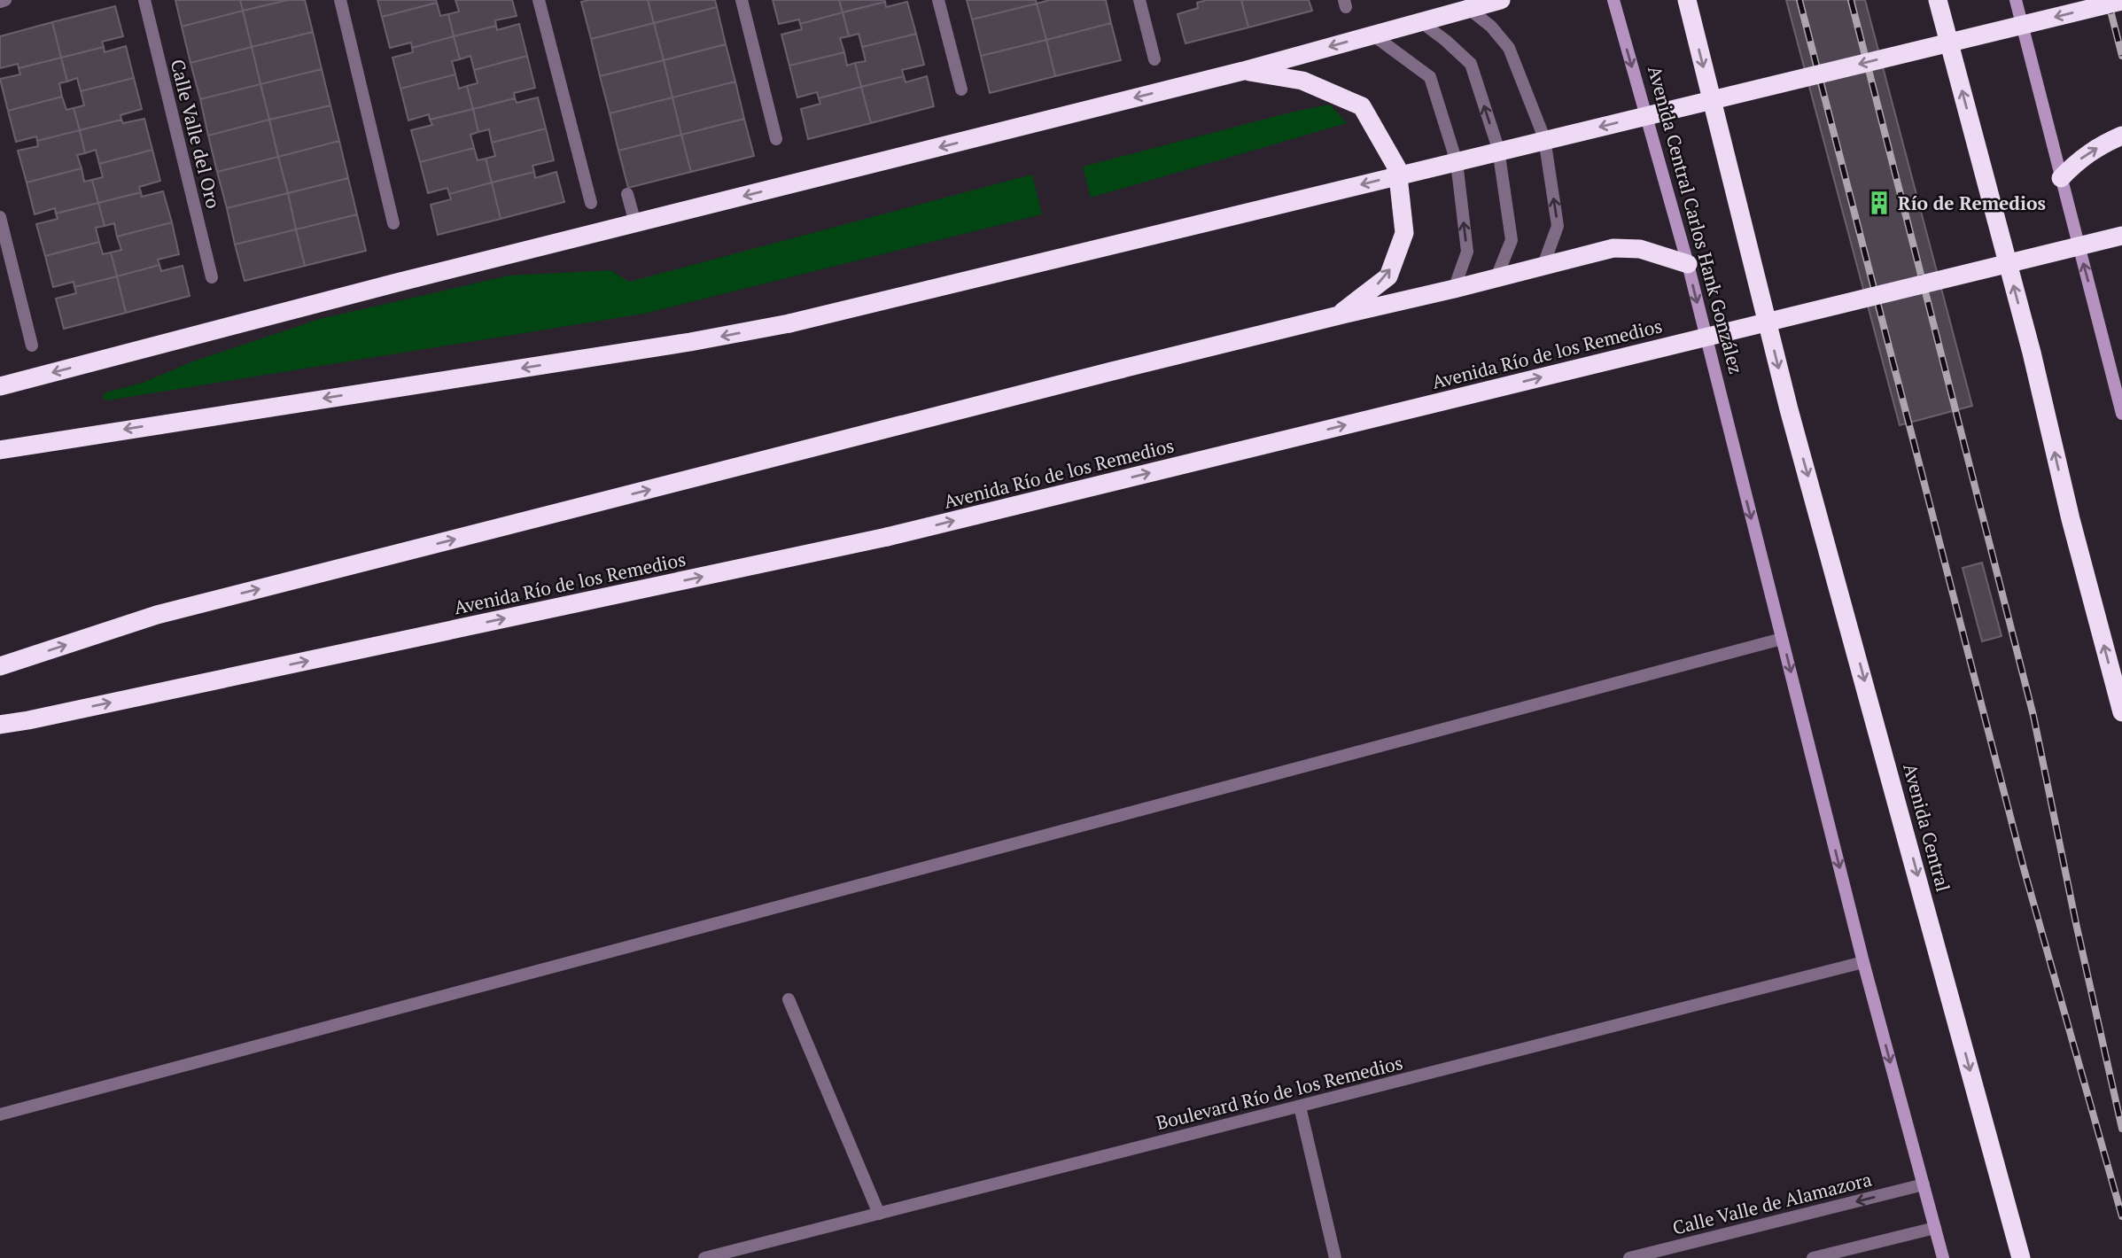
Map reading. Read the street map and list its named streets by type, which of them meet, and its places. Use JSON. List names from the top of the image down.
{
  "streets": {
    "highway": ["Avenida Río de los Remedios", "Avenida Central"],
    "main road": ["Avenida Central Carlos Hank González"],
    "street": ["Calle Valle del Oro", "Boulevard Río de los Remedios", "Calle Valle de Alamazora"]
  },
  "one_way": ["Avenida Central Carlos Hank González", "Avenida Central"],
  "places": {
    "building": ["Río de Remedios"]
  }
}
